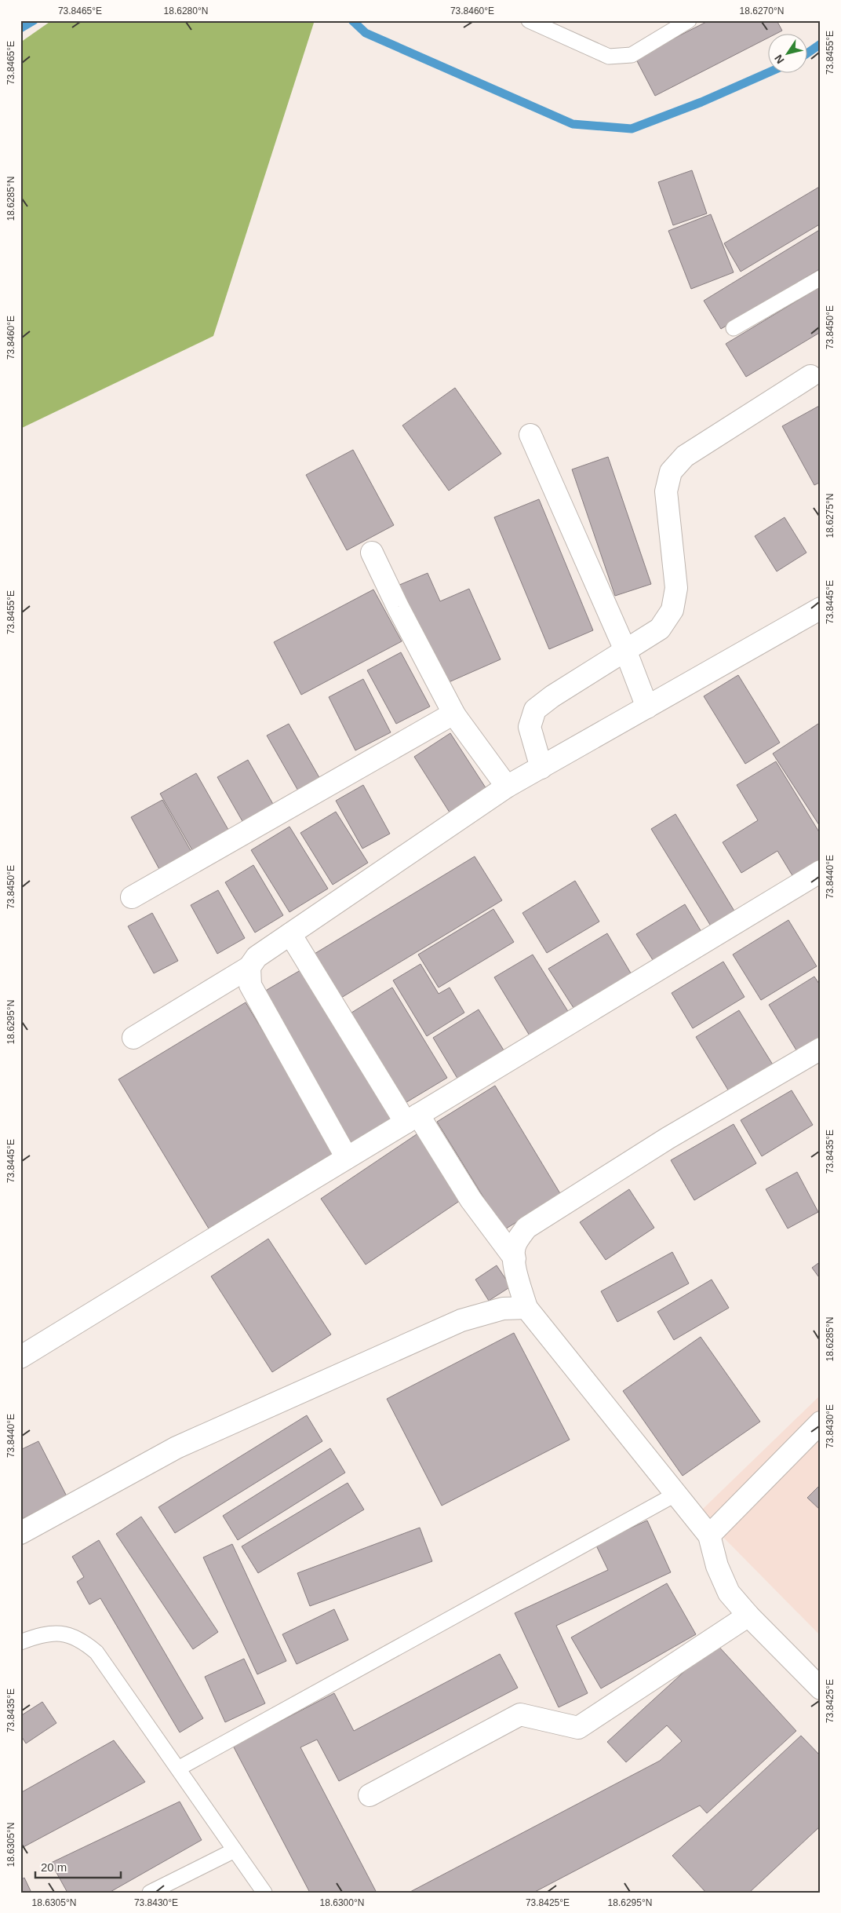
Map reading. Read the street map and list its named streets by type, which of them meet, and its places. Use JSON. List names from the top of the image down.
{
  "scale_bar": "20 m",
  "north": "bottom left",
  "coordinates": [
    "73.8465°E",
    "18.6280°N",
    "73.8460°E",
    "18.6270°N",
    "73.8455°E",
    "18.6285°N",
    "73.8450°E",
    "18.6275°N",
    "73.8445°E",
    "73.8440°E",
    "18.6295°N",
    "73.8435°E",
    "73.8430°E",
    "73.8425°E",
    "18.6305°N",
    "18.6300°N"
  ]
}
